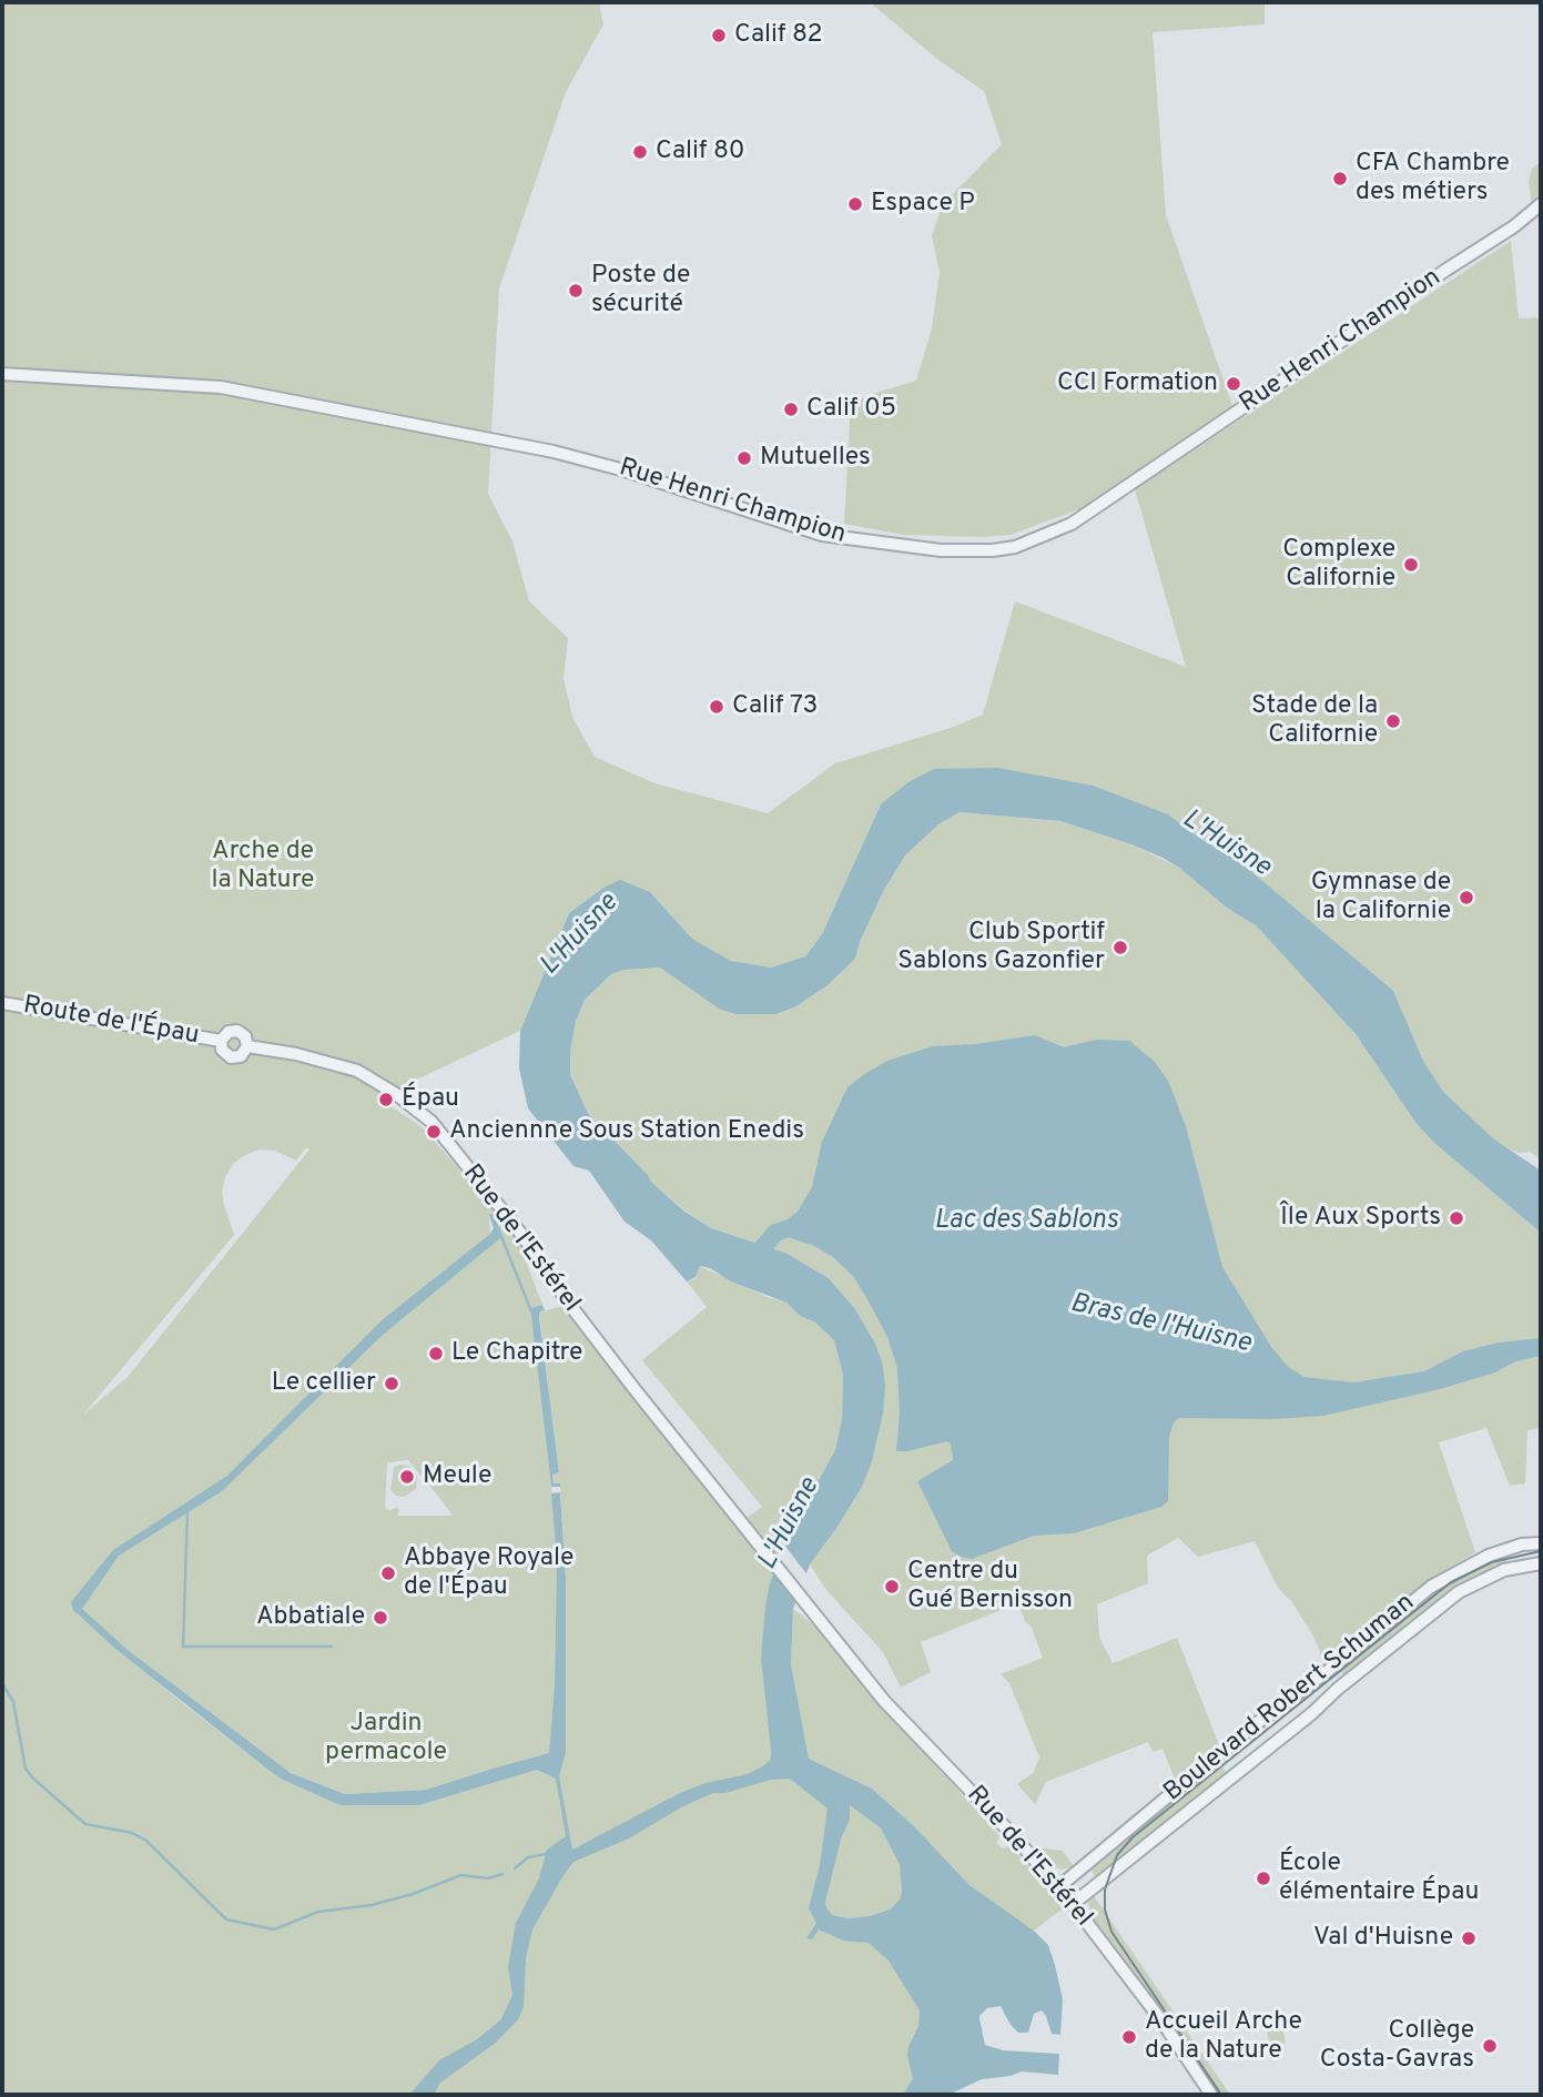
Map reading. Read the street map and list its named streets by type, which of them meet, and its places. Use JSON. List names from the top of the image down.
{
  "streets": {
    "street": [
      "Rue Henri Champion",
      "Route de l'Épau",
      "Rue de l'Estérel",
      "Boulevard Robert Schuman"
    ]
  },
  "crossings": [
    ["Route de l'Épau", "Rue de l'Estérel"],
    ["Rue de l'Estérel", "Boulevard Robert Schuman"]
  ],
  "water": ["L'Huisne", "Lac des Sablons", "Bras de l'Huisne"],
  "parks": ["Arche de la Nature", "Jardin permacole"],
  "places": [
    "Calif 82",
    "Calif 80",
    "CFA Chambre des métiers",
    "Espace P",
    "Poste de sécurité",
    "CCI Formation",
    "Calif 05",
    "Mutuelles",
    "Complexe Californie",
    "Calif 73",
    "Stade de la Californie",
    "Gymnase de la Californie",
    "Club Sportif Sablons Gazonfier",
    "Épau",
    "Anciennne Sous Station Enedis",
    "Île Aux Sports",
    "Le Chapitre",
    "Le cellier",
    "Meule",
    "Abbaye Royale de l'Épau",
    "Centre du Gué Bernisson",
    "Abbatiale",
    "École élémentaire Épau",
    "Val d'Huisne",
    "Accueil Arche de la Nature",
    "Collège Costa-Gavras"
  ]
}
